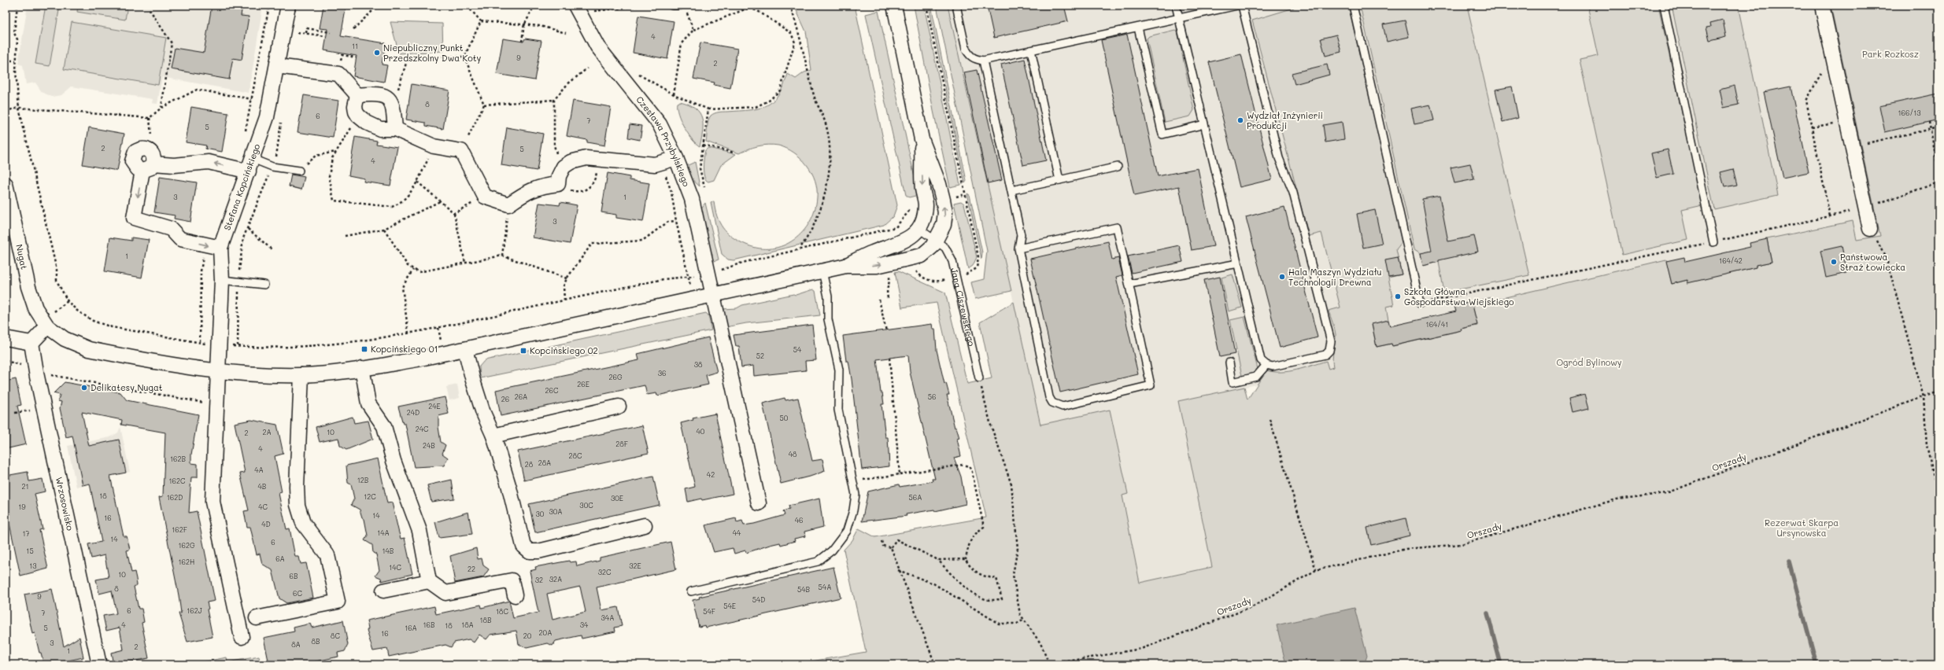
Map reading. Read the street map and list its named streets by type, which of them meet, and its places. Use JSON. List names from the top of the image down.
{
  "streets": {
    "street": [
      "Czesława Przybylskiego",
      "Stefana Kopcińskiego",
      "Nugat",
      "Wrzosowisko"
    ],
    "lane": ["Jana Ciszewskiego"],
    "path": ["Orszady"]
  },
  "parks": ["Park Rozkosz", "Ogród Bylinowy", "Rezerwat Skarpa Ursynowska"],
  "places": {
    "other": [
      "Niepubliczny Punkt Przedszkolny Dwa Koty",
      "Wydział Inżynierii Produkcji",
      "Państwowa Straż Łowiecka",
      "Hala Maszyn Wydziału Technologii Drewna",
      "Szkoła Główna Gospodarstwa Wiejskiego",
      "Delikatesy Nugat"
    ],
    "transit": ["Kopcińskiego 01", "Kopcińskiego 02"]
  },
  "house_numbers": [
    "4",
    "11",
    "9",
    "2",
    "8",
    "166/13",
    "6",
    "7",
    "5",
    "2",
    "5",
    "4",
    "3",
    "1",
    "3",
    "1",
    "164/42",
    "164/41",
    "54",
    "52",
    "38",
    "36",
    "26G",
    "26E",
    "26C",
    "26A",
    "56",
    "26",
    "24E",
    "24D",
    "50",
    "24C",
    "40",
    "2A",
    "10",
    "2",
    "28F",
    "24B",
    "4",
    "48",
    "28C",
    "162B",
    "28A",
    "28",
    "4A",
    "42",
    "12B",
    "162C",
    "21",
    "4B",
    "18",
    "12C",
    "162D",
    "56A",
    "30E",
    "30C",
    "19",
    "4C",
    "30A",
    "30",
    "14",
    "16",
    "46",
    "4D",
    "162F",
    "14A",
    "44",
    "17",
    "14",
    "6",
    "162G",
    "15",
    "14B",
    "6A",
    "162H",
    "13",
    "32E",
    "14C",
    "22",
    "32C",
    "10",
    "6B",
    "32A",
    "32",
    "54A",
    "8",
    "54B",
    "6C",
    "9",
    "54D",
    "54E",
    "6",
    "162J",
    "18C",
    "54F",
    "7",
    "34A",
    "18B",
    "4",
    "16B",
    "18A",
    "34",
    "18",
    "5",
    "16A",
    "20A",
    "16",
    "8C",
    "20",
    "8B",
    "3",
    "8A",
    "2",
    "1"
  ]
}
